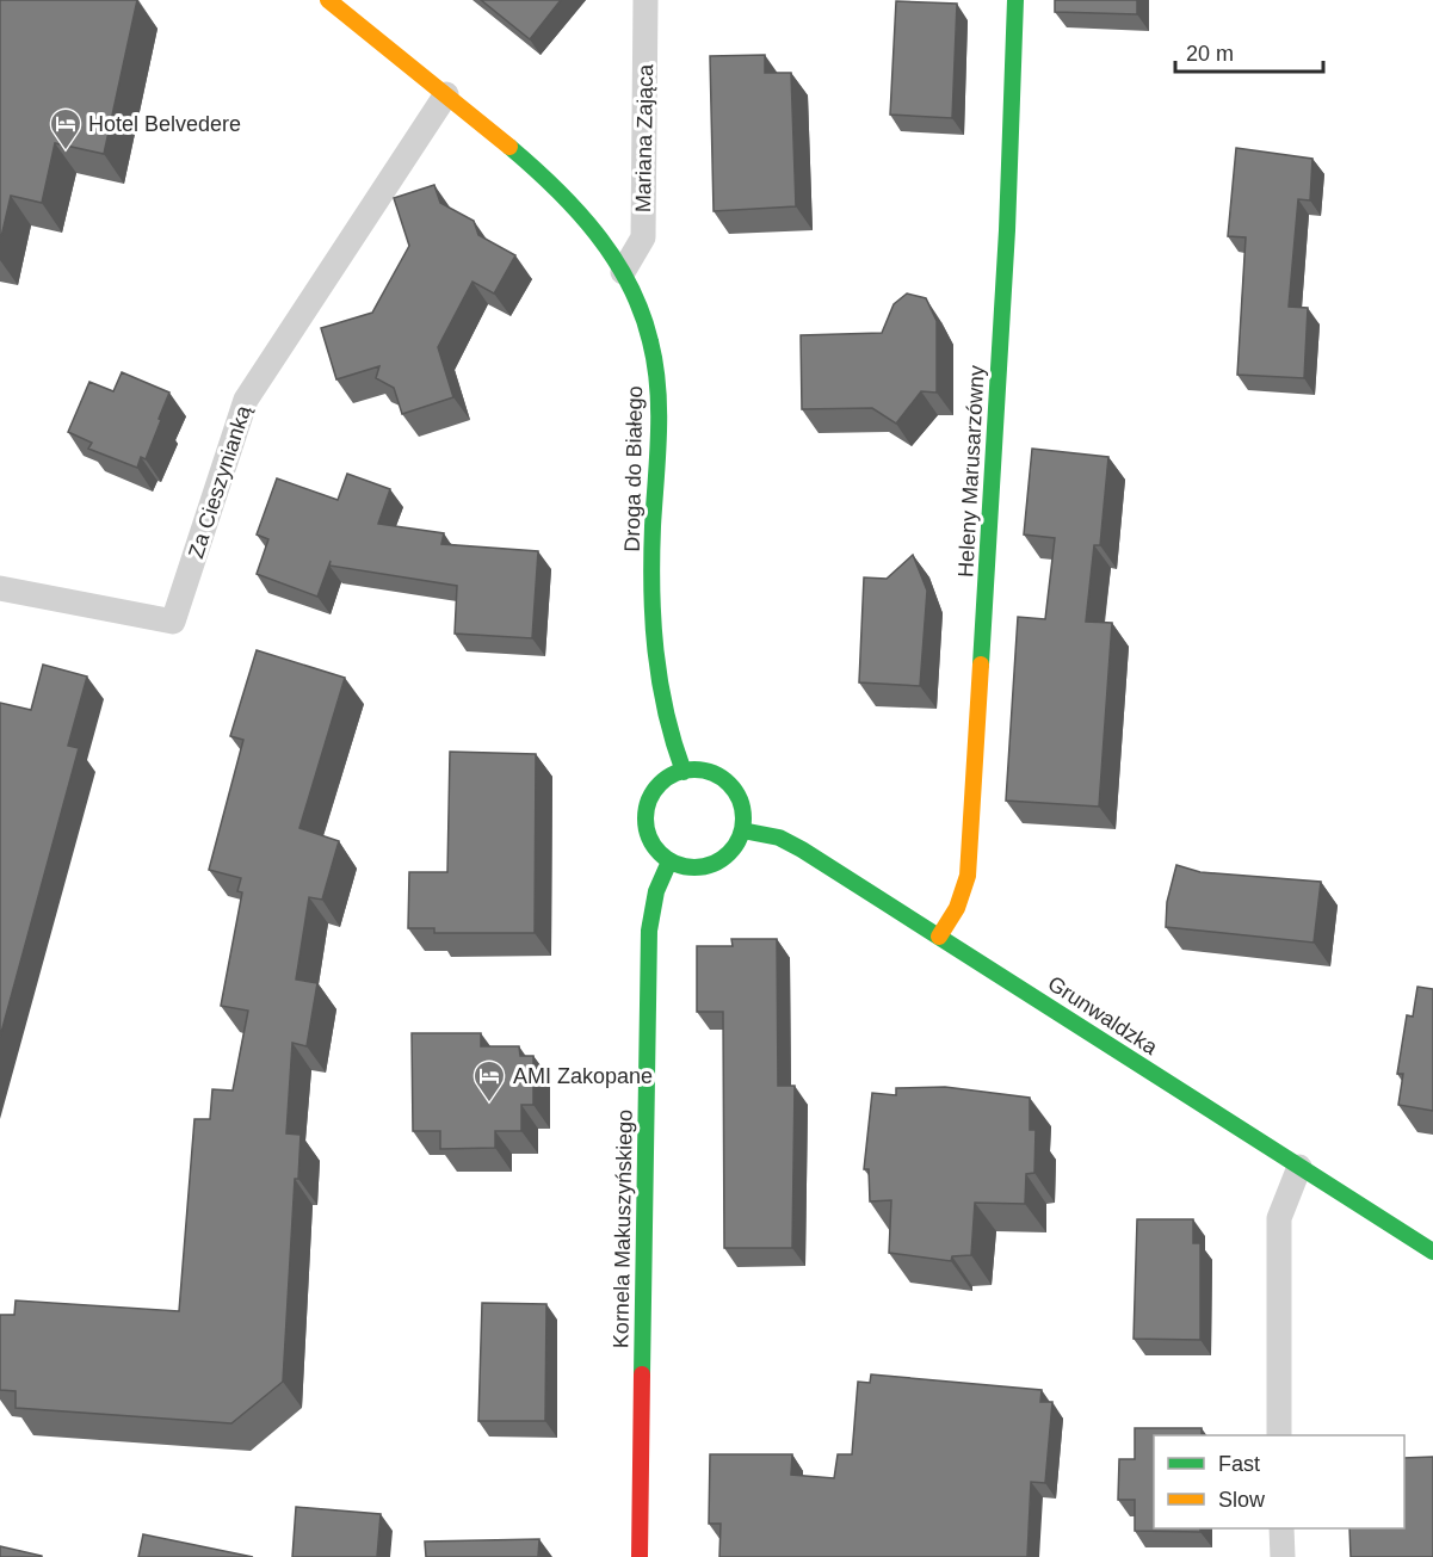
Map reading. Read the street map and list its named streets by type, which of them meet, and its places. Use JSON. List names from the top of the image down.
{
  "streets": {
    "street": [
      "Droga do Białego",
      "Heleny Marusarzówny",
      "Grunwaldzka",
      "Kornela Makuszyńskiego"
    ],
    "lane": ["Mariana Zająca", "Za Cieszynianką"]
  },
  "crossings": [
    ["Mariana Zająca", "Droga do Białego"],
    ["Droga do Białego", "Za Cieszynianką"],
    ["Droga do Białego", "Grunwaldzka"],
    ["Droga do Białego", "Kornela Makuszyńskiego"],
    ["Heleny Marusarzówny", "Grunwaldzka"],
    ["Grunwaldzka", "Kornela Makuszyńskiego"]
  ],
  "places": {
    "hotel": ["Hotel Belvedere", "AMI Zakopane"]
  },
  "legend": ["Fast", "Slow"],
  "scale_bar": "20 m"
}
